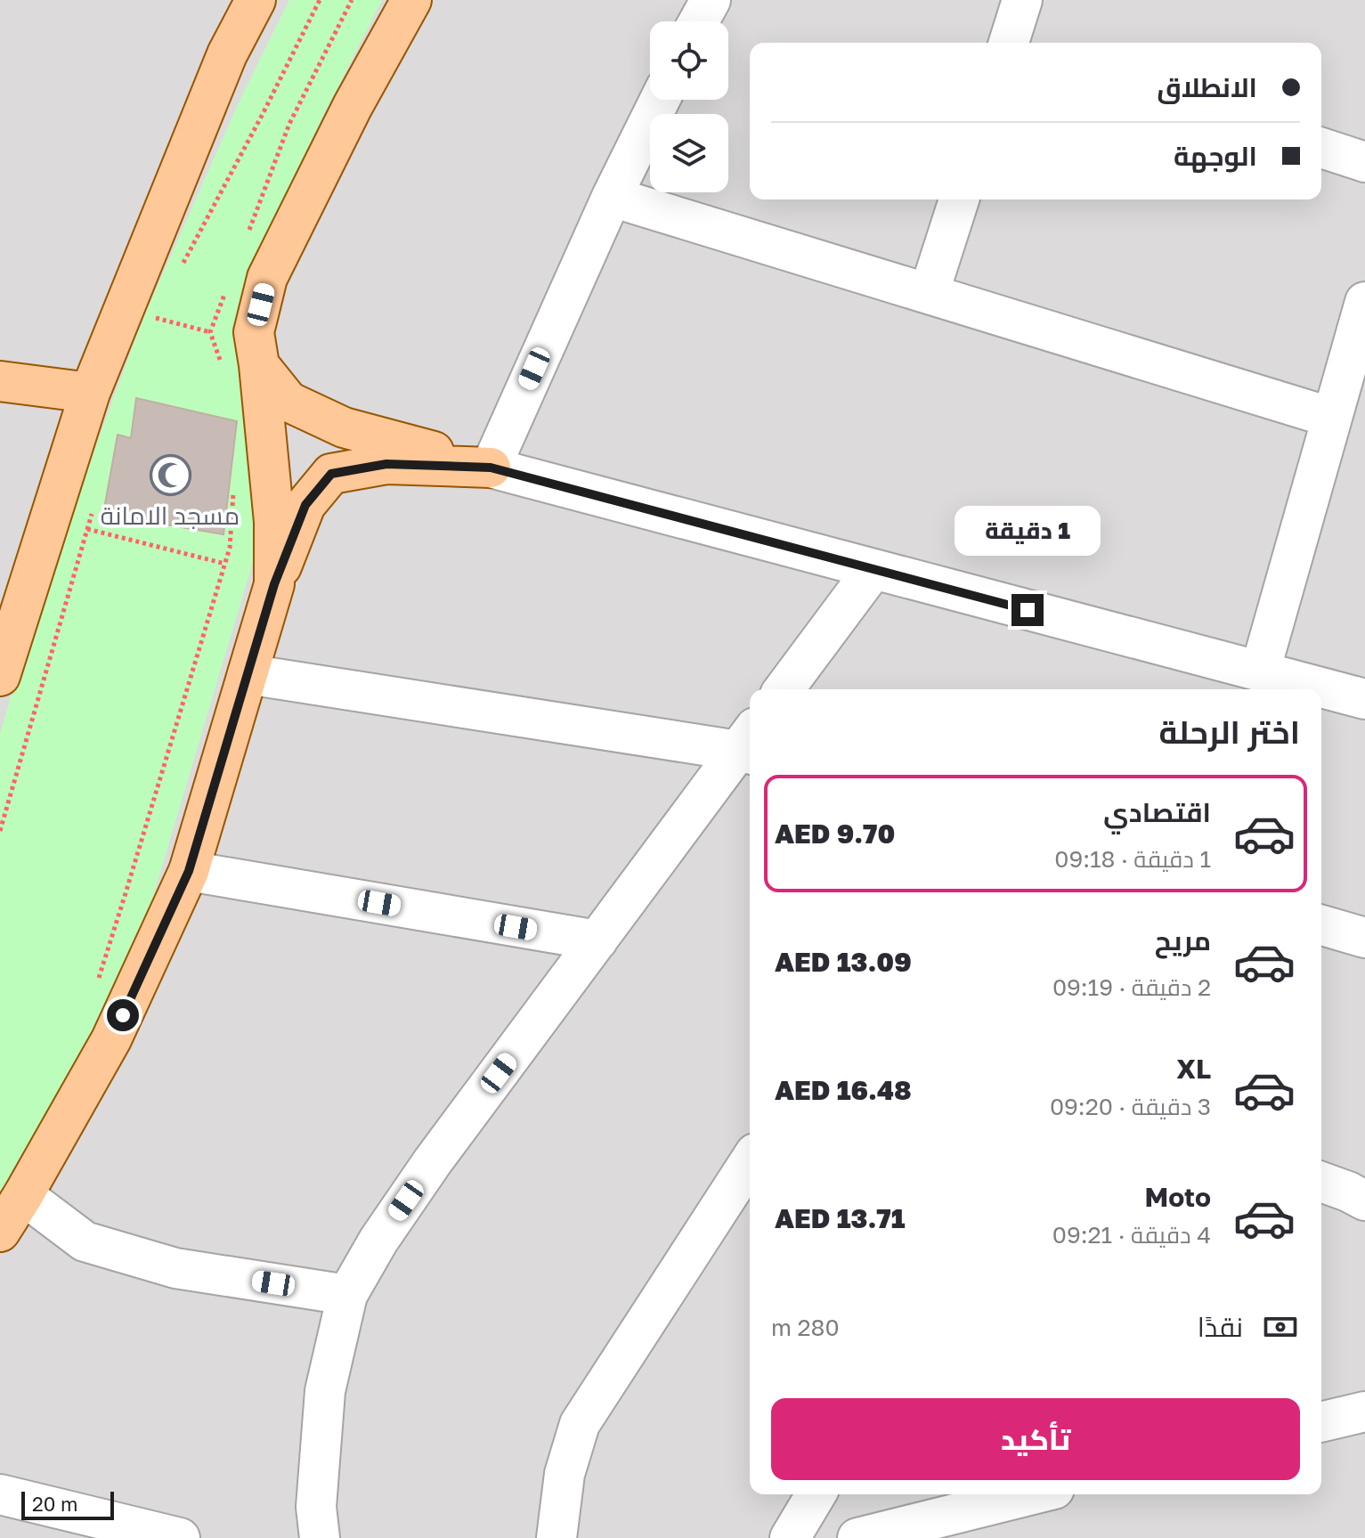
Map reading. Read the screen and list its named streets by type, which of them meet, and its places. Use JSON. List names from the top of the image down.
{
  "places": {
    "mosque": ["مسجد الامانة"]
  },
  "scale_bar": "20 m",
  "page": {
    "banner": ["الانطلاق", "الوجهة"],
    "bubble": "1 دقيقة",
    "heading": "اختر الرحلة",
    "list": [
      {
        "name": "اقتصادي",
        "note": "1 دقيقة · 09:18",
        "value": "AED 9.70"
      },
      {
        "name": "مريح",
        "note": "2 دقيقة · 09:19",
        "value": "AED 13.09"
      },
      {
        "name": "XL",
        "note": "3 دقيقة · 09:20",
        "value": "AED 16.48"
      },
      {
        "name": "Moto",
        "note": "4 دقيقة · 09:21",
        "value": "AED 13.71"
      }
    ],
    "pay": ["نقدًا", "280 m"],
    "buttons": "تأكيد",
    "scale": "20 m"
  }
}
